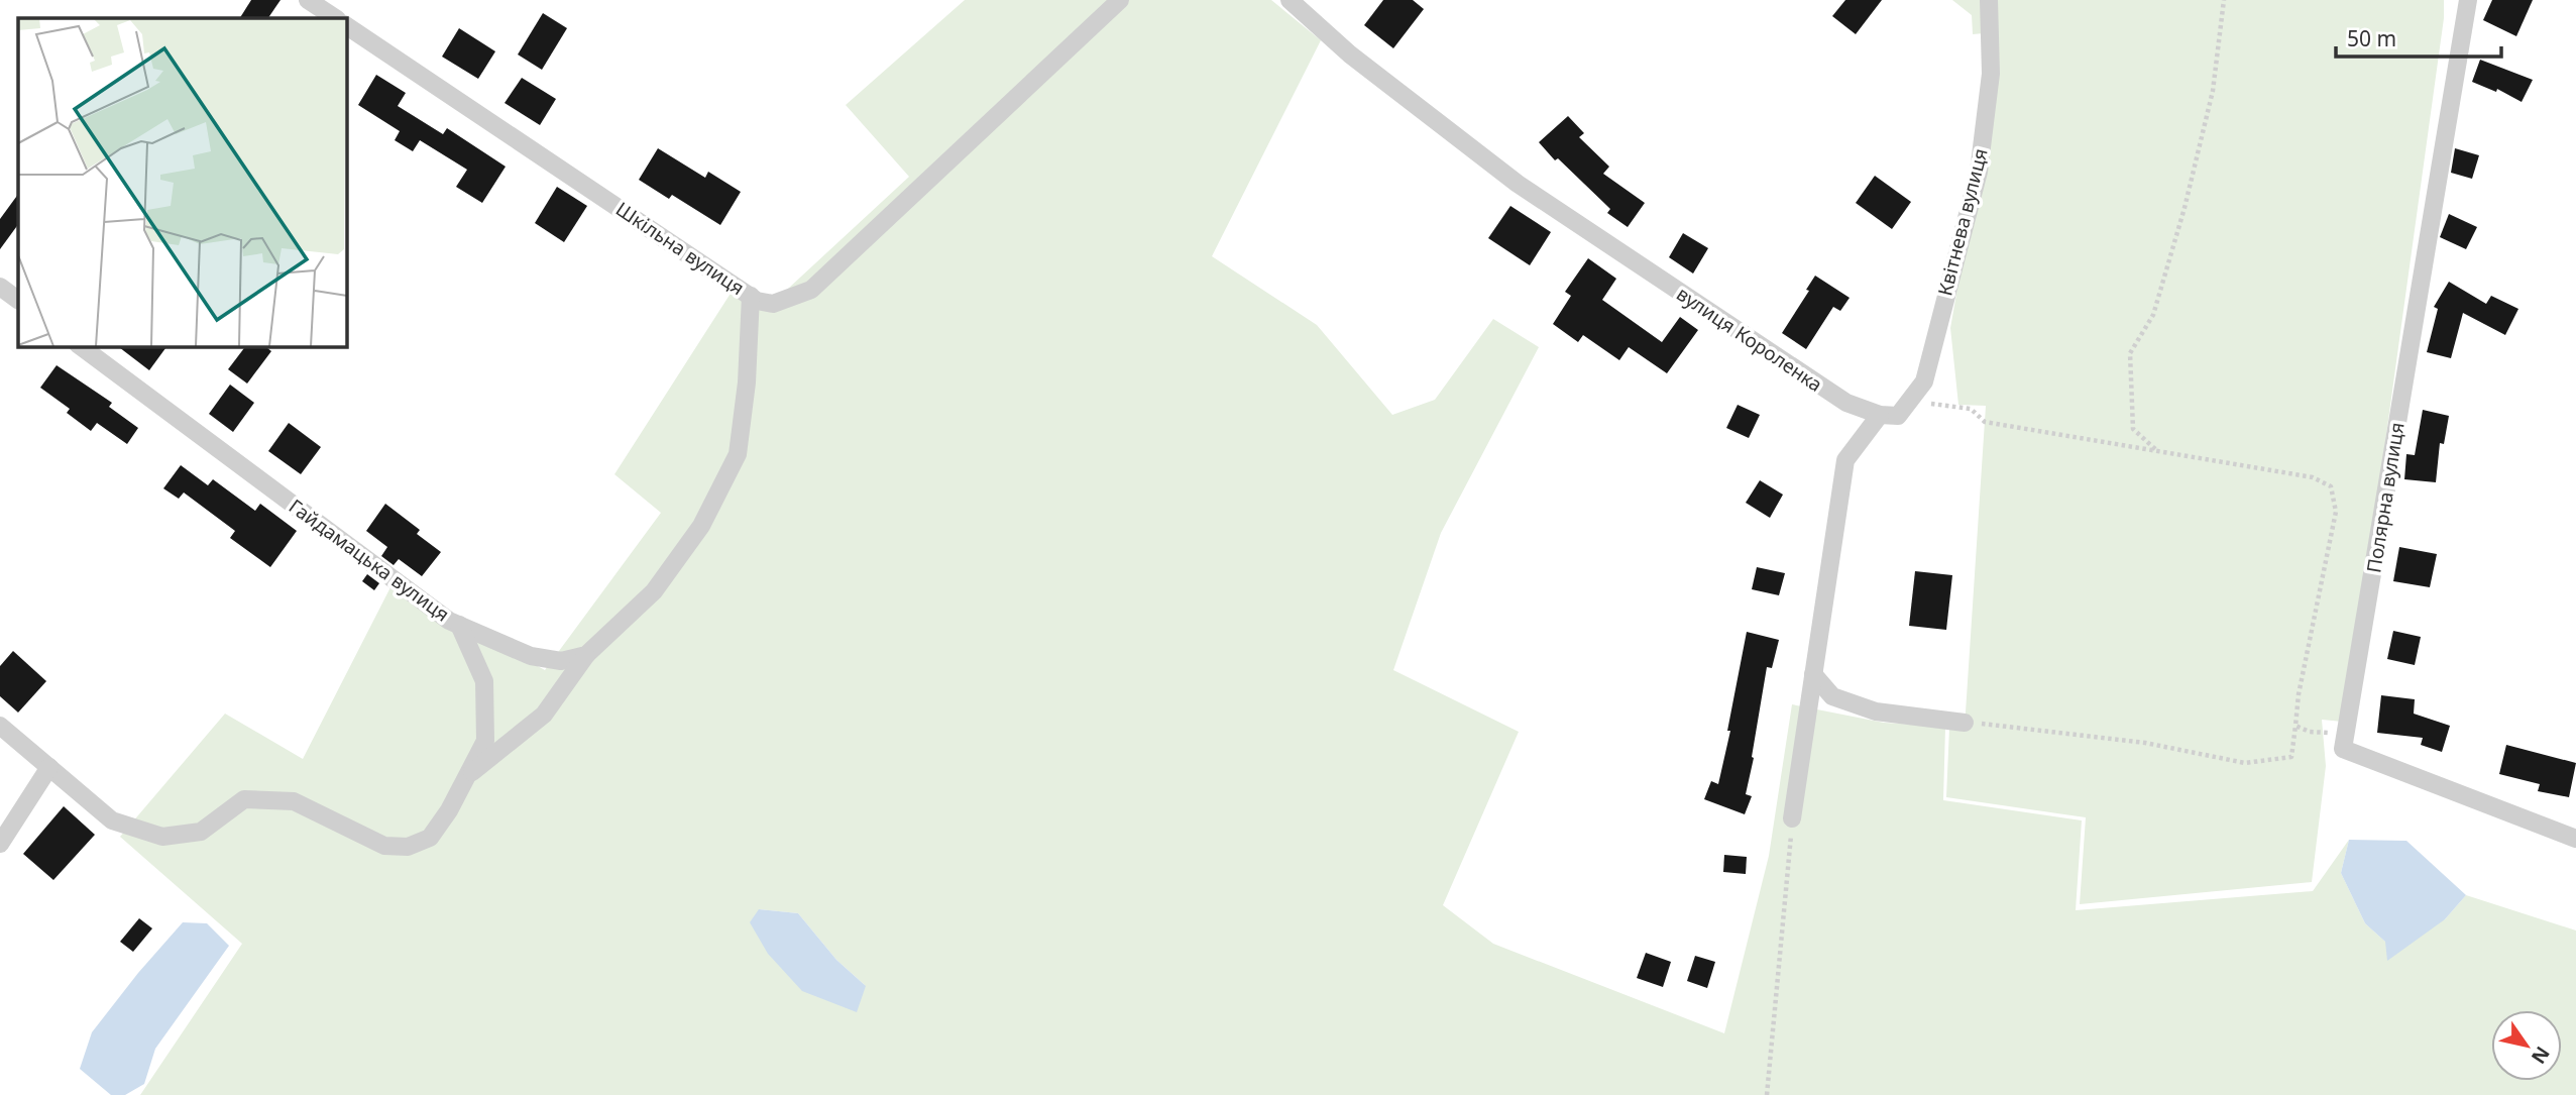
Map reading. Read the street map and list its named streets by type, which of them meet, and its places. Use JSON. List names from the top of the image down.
{
  "streets": {
    "street": [
      "Квітнева вулиця",
      "Шкільна вулиця",
      "вулиця Короленка",
      "Полярна вулиця",
      "Гайдамацька вулиця"
    ]
  },
  "crossings": [
    ["Квітнева вулиця", "вулиця Короленка"]
  ],
  "scale_bar": "50 m",
  "north": "bottom right"
}
